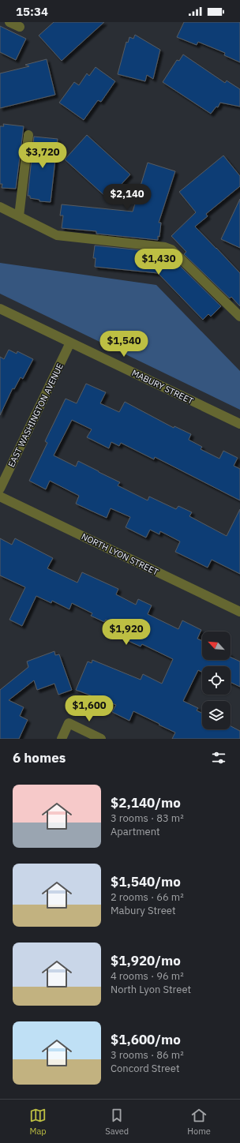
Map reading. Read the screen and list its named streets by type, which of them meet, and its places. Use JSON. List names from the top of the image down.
{
  "streets": {
    "street": ["MABURY STREET", "EAST WASHINGTON AVENUE", "NORTH LYON STREET"]
  },
  "crossings": [
    ["MABURY STREET", "EAST WASHINGTON AVENUE"]
  ],
  "north": "top left",
  "page": {
    "status": "15:34",
    "price": [
      "$3,720",
      "$2,140",
      "$1,430",
      "$1,540",
      "$1,920",
      "$1,600"
    ],
    "heading": "6 homes",
    "list": [
      {
        "name": "$2,140/mo",
        "note": "3 rooms · 83 m² · Apartment"
      },
      {
        "name": "$1,540/mo",
        "note": "2 rooms · 66 m² · Mabury Street"
      },
      {
        "name": "$1,920/mo",
        "note": "4 rooms · 96 m² · North Lyon Street"
      },
      {
        "name": "$1,600/mo",
        "note": "3 rooms · 86 m² · Concord Street"
      }
    ],
    "tabs": ["Map", "Saved", "Home"]
  }
}
